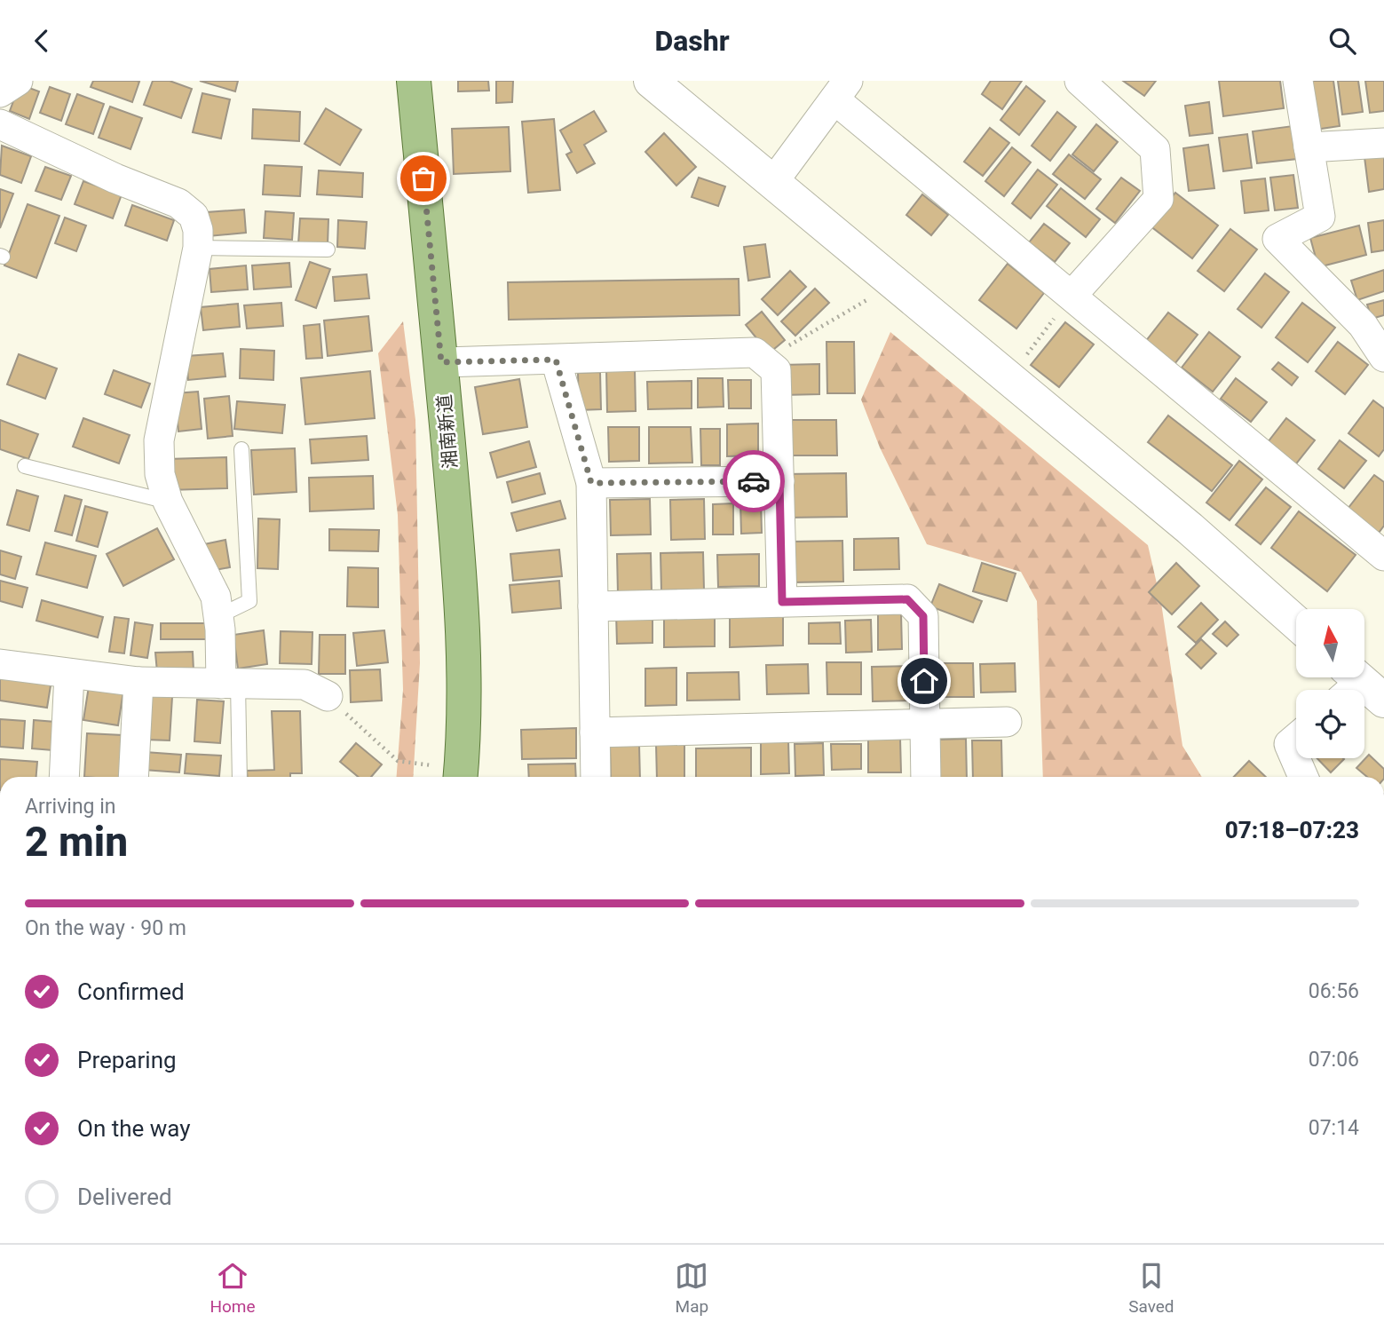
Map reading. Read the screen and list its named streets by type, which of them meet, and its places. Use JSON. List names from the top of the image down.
{
  "streets": {
    "main road": ["湘南新道"]
  },
  "north": "top",
  "page": {
    "header": "Dashr",
    "heading": ["2 min", "Arriving in", "07:18–07:23"],
    "bar": "On the way · 90 m",
    "list": [
      ["Confirmed", "06:56"],
      ["Preparing", "07:06"],
      ["On the way", "07:14"],
      "Delivered"
    ],
    "tabs": ["Home", "Map", "Saved"]
  }
}
